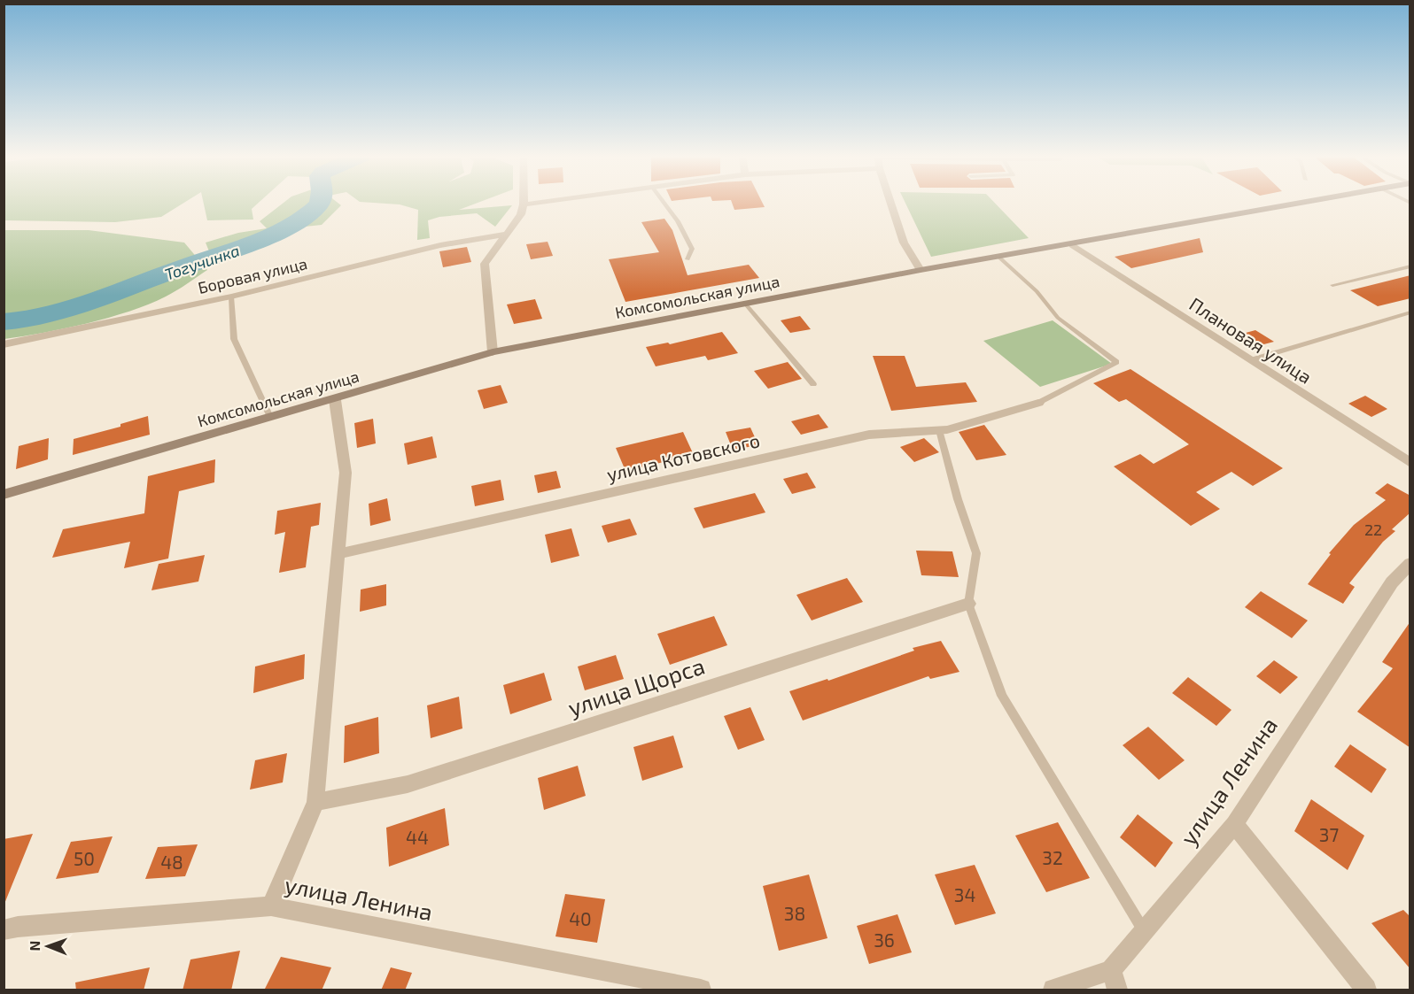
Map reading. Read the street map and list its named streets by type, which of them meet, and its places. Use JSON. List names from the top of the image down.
{
  "streets": {
    "main road": ["Комсомольская улица"],
    "street": [
      "Боровая улица",
      "Плановая улица",
      "улица Котовского",
      "улица Щорса",
      "улица Ленина"
    ]
  },
  "crossings": [
    ["Комсомольская улица", "Плановая улица"]
  ],
  "water": ["Тогучинка"],
  "house_numbers": [
    "22",
    "37",
    "44",
    "32",
    "50",
    "48",
    "34",
    "38",
    "40",
    "36"
  ],
  "north": "left"
}
